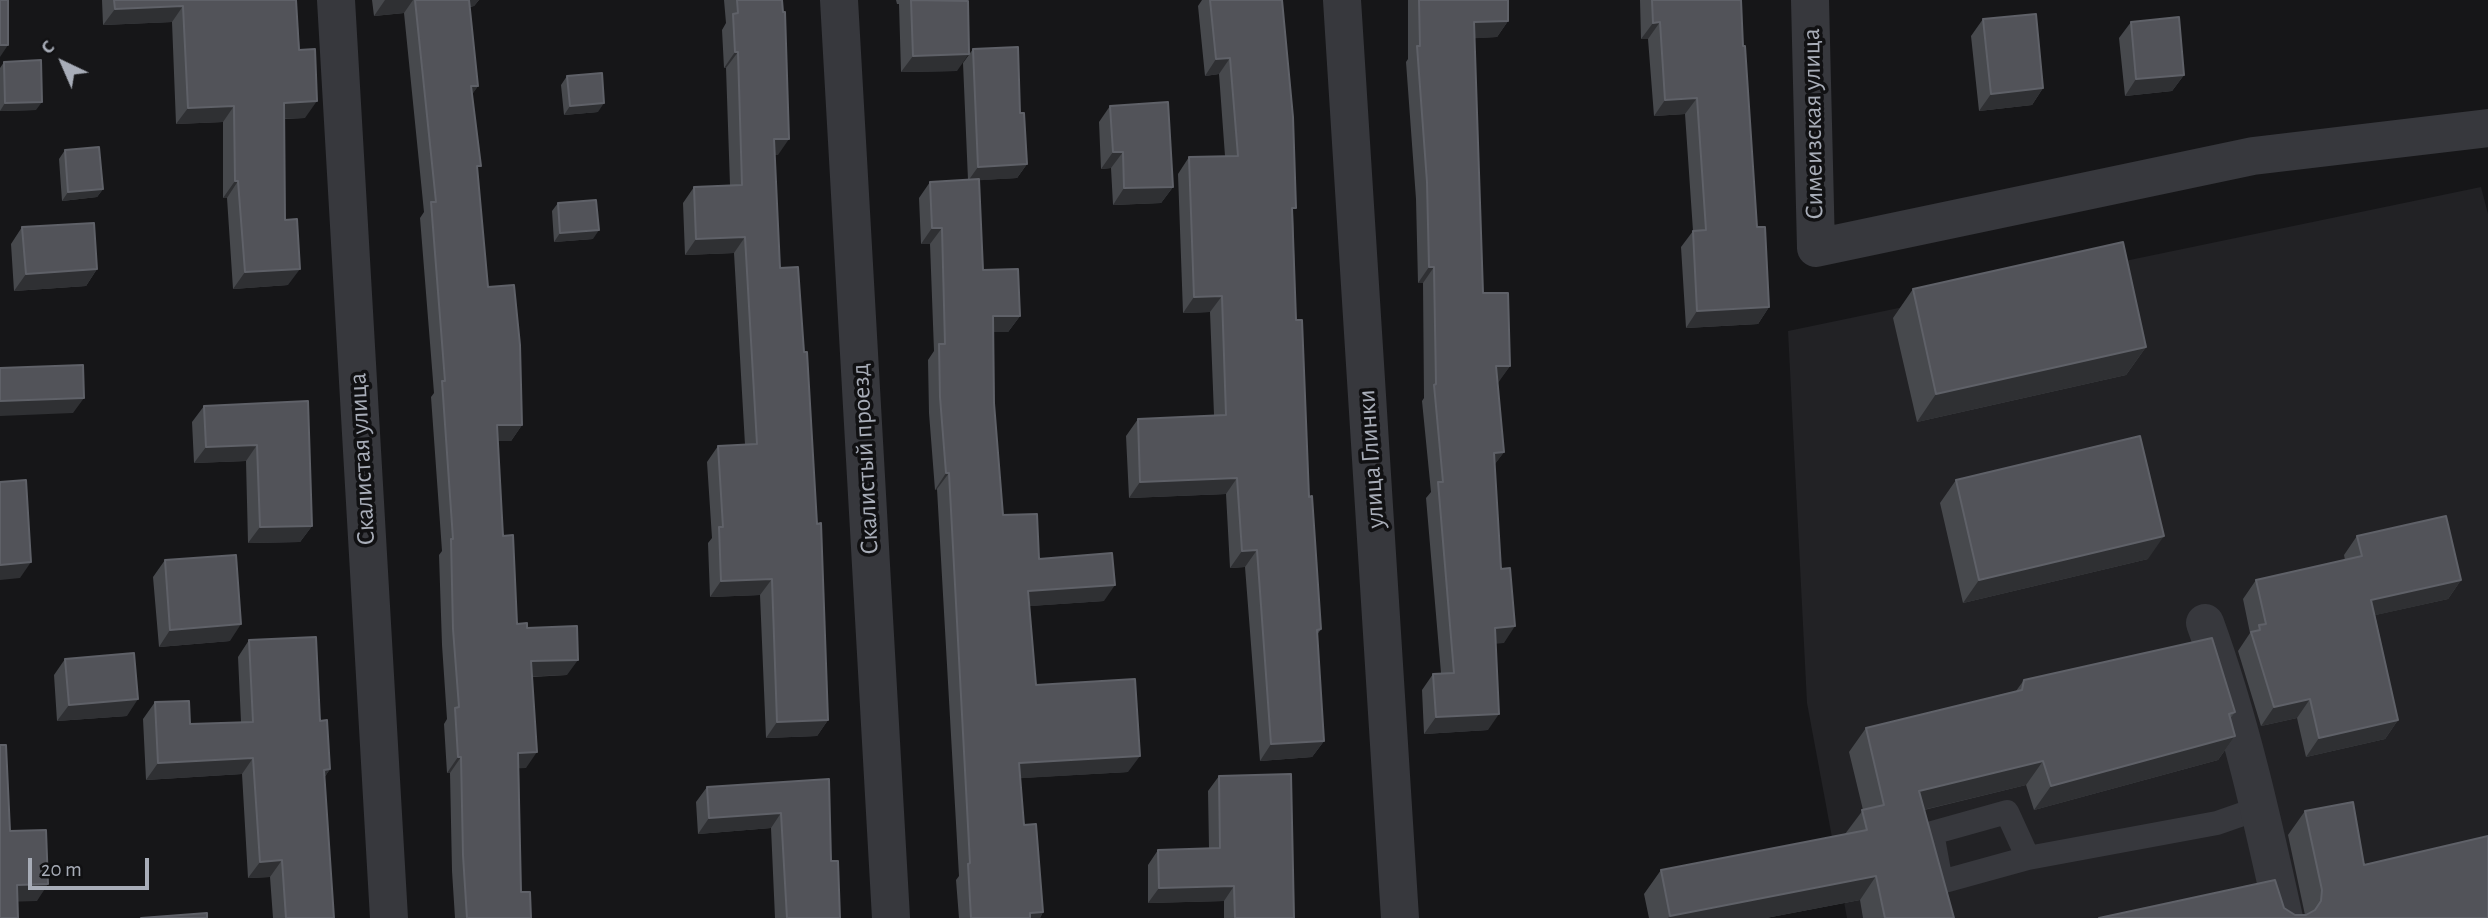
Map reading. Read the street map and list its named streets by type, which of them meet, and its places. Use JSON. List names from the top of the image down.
{
  "streets": {
    "street": [
      "Симеизская улица",
      "Скалистая улица",
      "Скалистый проезд",
      "улица Глинки"
    ]
  },
  "scale_bar": "20 m",
  "north": "top left"
}
